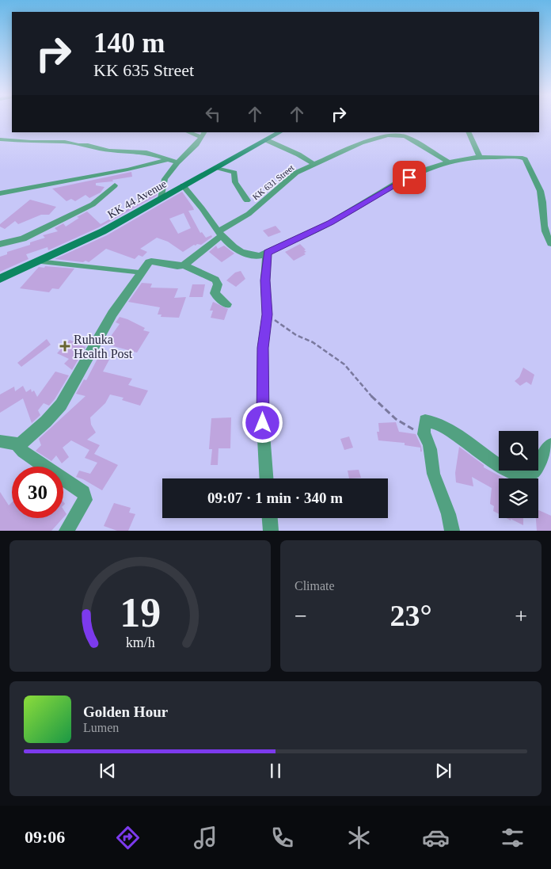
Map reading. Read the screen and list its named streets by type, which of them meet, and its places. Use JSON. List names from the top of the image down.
{
  "streets": {
    "main road": ["KK 44 Avenue"],
    "street": ["KK 631 Street"]
  },
  "places": {
    "health": ["Ruhuka Health Post"]
  },
  "page": {
    "turn": ["140 m", "KK 635 Street"],
    "limit": "30",
    "trip": "09:07 · 1 min · 340 m",
    "tile": "Climate",
    "heat": ["−", "23°", "+"],
    "song": ["Golden Hour", "Lumen"],
    "tabs": "09:06",
    "gauge": ["19", "km/h"]
  }
}
